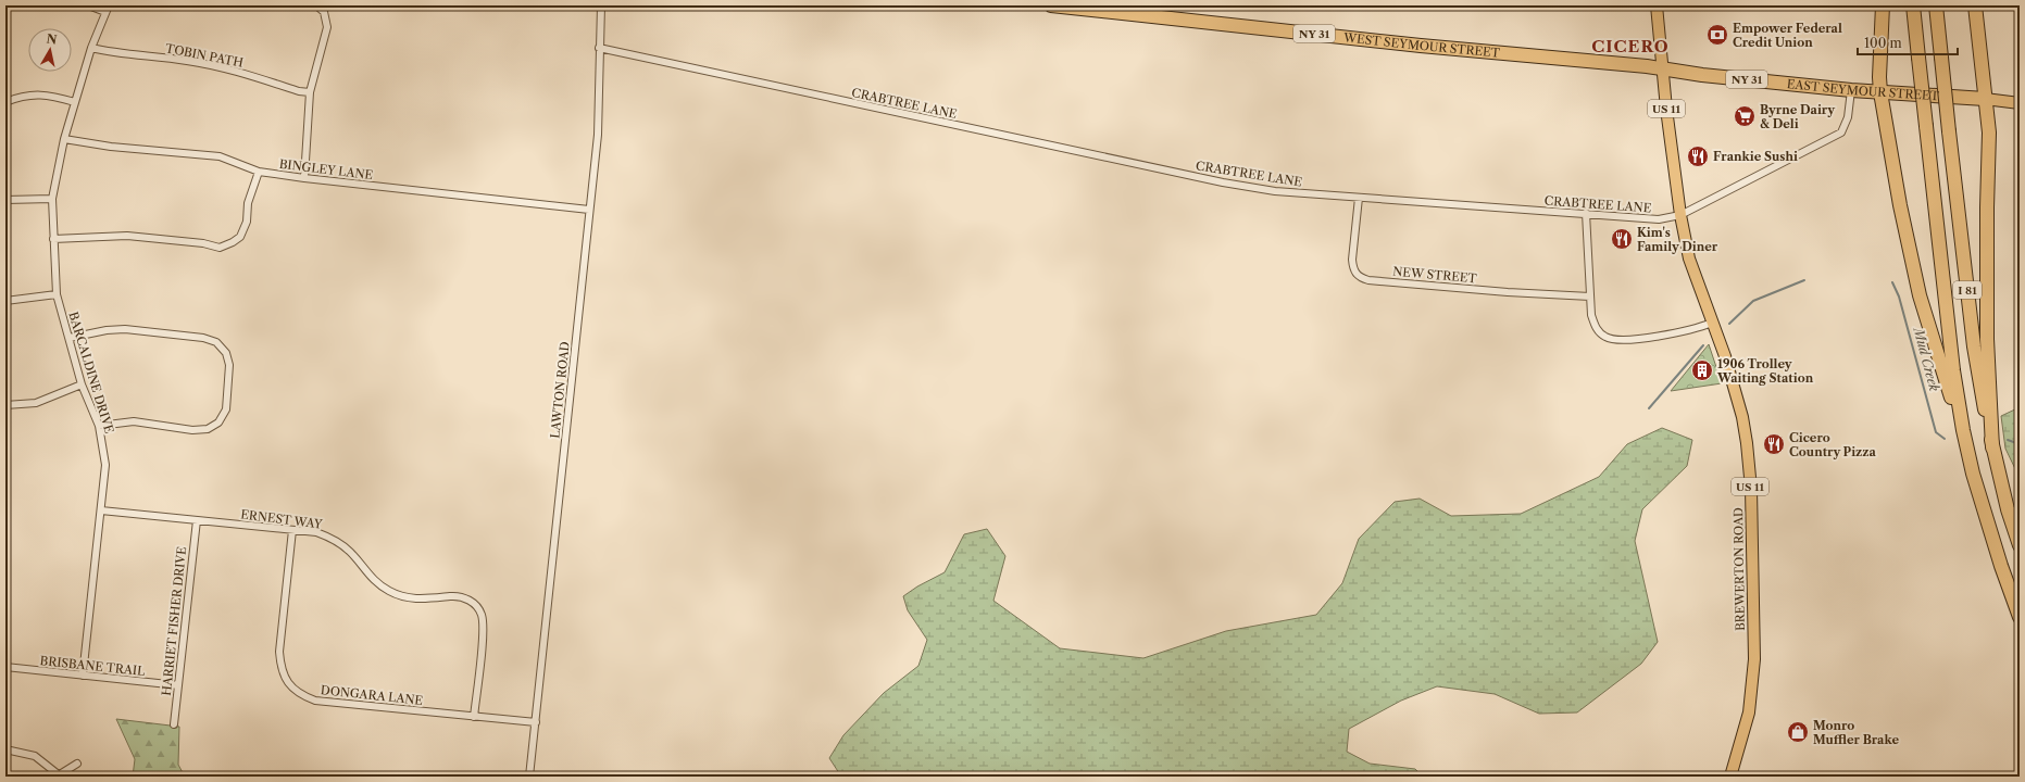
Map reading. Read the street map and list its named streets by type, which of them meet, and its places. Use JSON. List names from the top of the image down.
{
  "streets": {
    "highway": [
      "NY 31",
      "WEST SEYMOUR STREET",
      "EAST SEYMOUR STREET",
      "I 81"
    ],
    "main road": ["US 11", "BREWERTON ROAD"],
    "street": [
      "TOBIN PATH",
      "CRABTREE LANE",
      "BINGLEY LANE",
      "NEW STREET",
      "BARCALDINE DRIVE",
      "LAWTON ROAD",
      "ERNEST WAY",
      "HARRIET FISHER DRIVE",
      "BRISBANE TRAIL",
      "DONGARA LANE"
    ]
  },
  "crossings": [
    ["NY 31", "EAST SEYMOUR STREET"],
    ["WEST SEYMOUR STREET", "EAST SEYMOUR STREET"],
    ["WEST SEYMOUR STREET", "BREWERTON ROAD"],
    ["TOBIN PATH", "BARCALDINE DRIVE"],
    ["EAST SEYMOUR STREET", "CRABTREE LANE"],
    ["EAST SEYMOUR STREET", "BREWERTON ROAD"],
    ["CRABTREE LANE", "NEW STREET"],
    ["CRABTREE LANE", "LAWTON ROAD"],
    ["CRABTREE LANE", "BREWERTON ROAD"],
    ["BINGLEY LANE", "BARCALDINE DRIVE"],
    ["BINGLEY LANE", "LAWTON ROAD"],
    ["BARCALDINE DRIVE", "ERNEST WAY"],
    ["BARCALDINE DRIVE", "BRISBANE TRAIL"],
    ["LAWTON ROAD", "DONGARA LANE"],
    ["ERNEST WAY", "HARRIET FISHER DRIVE"],
    ["ERNEST WAY", "DONGARA LANE"],
    ["HARRIET FISHER DRIVE", "BRISBANE TRAIL"]
  ],
  "districts": ["CICERO"],
  "water": ["Mud Creek"],
  "places": {
    "bank": ["Empower Federal Credit Union"],
    "supermarket": ["Byrne Dairy & Deli"],
    "restaurant": ["Frankie Sushi", "Kim's Family Diner", "Cicero Country Pizza"],
    "building": ["1906 Trolley Waiting Station"],
    "shop": ["Monro Muffler Brake"]
  },
  "scale_bar": "100 m",
  "north": "top"
}
